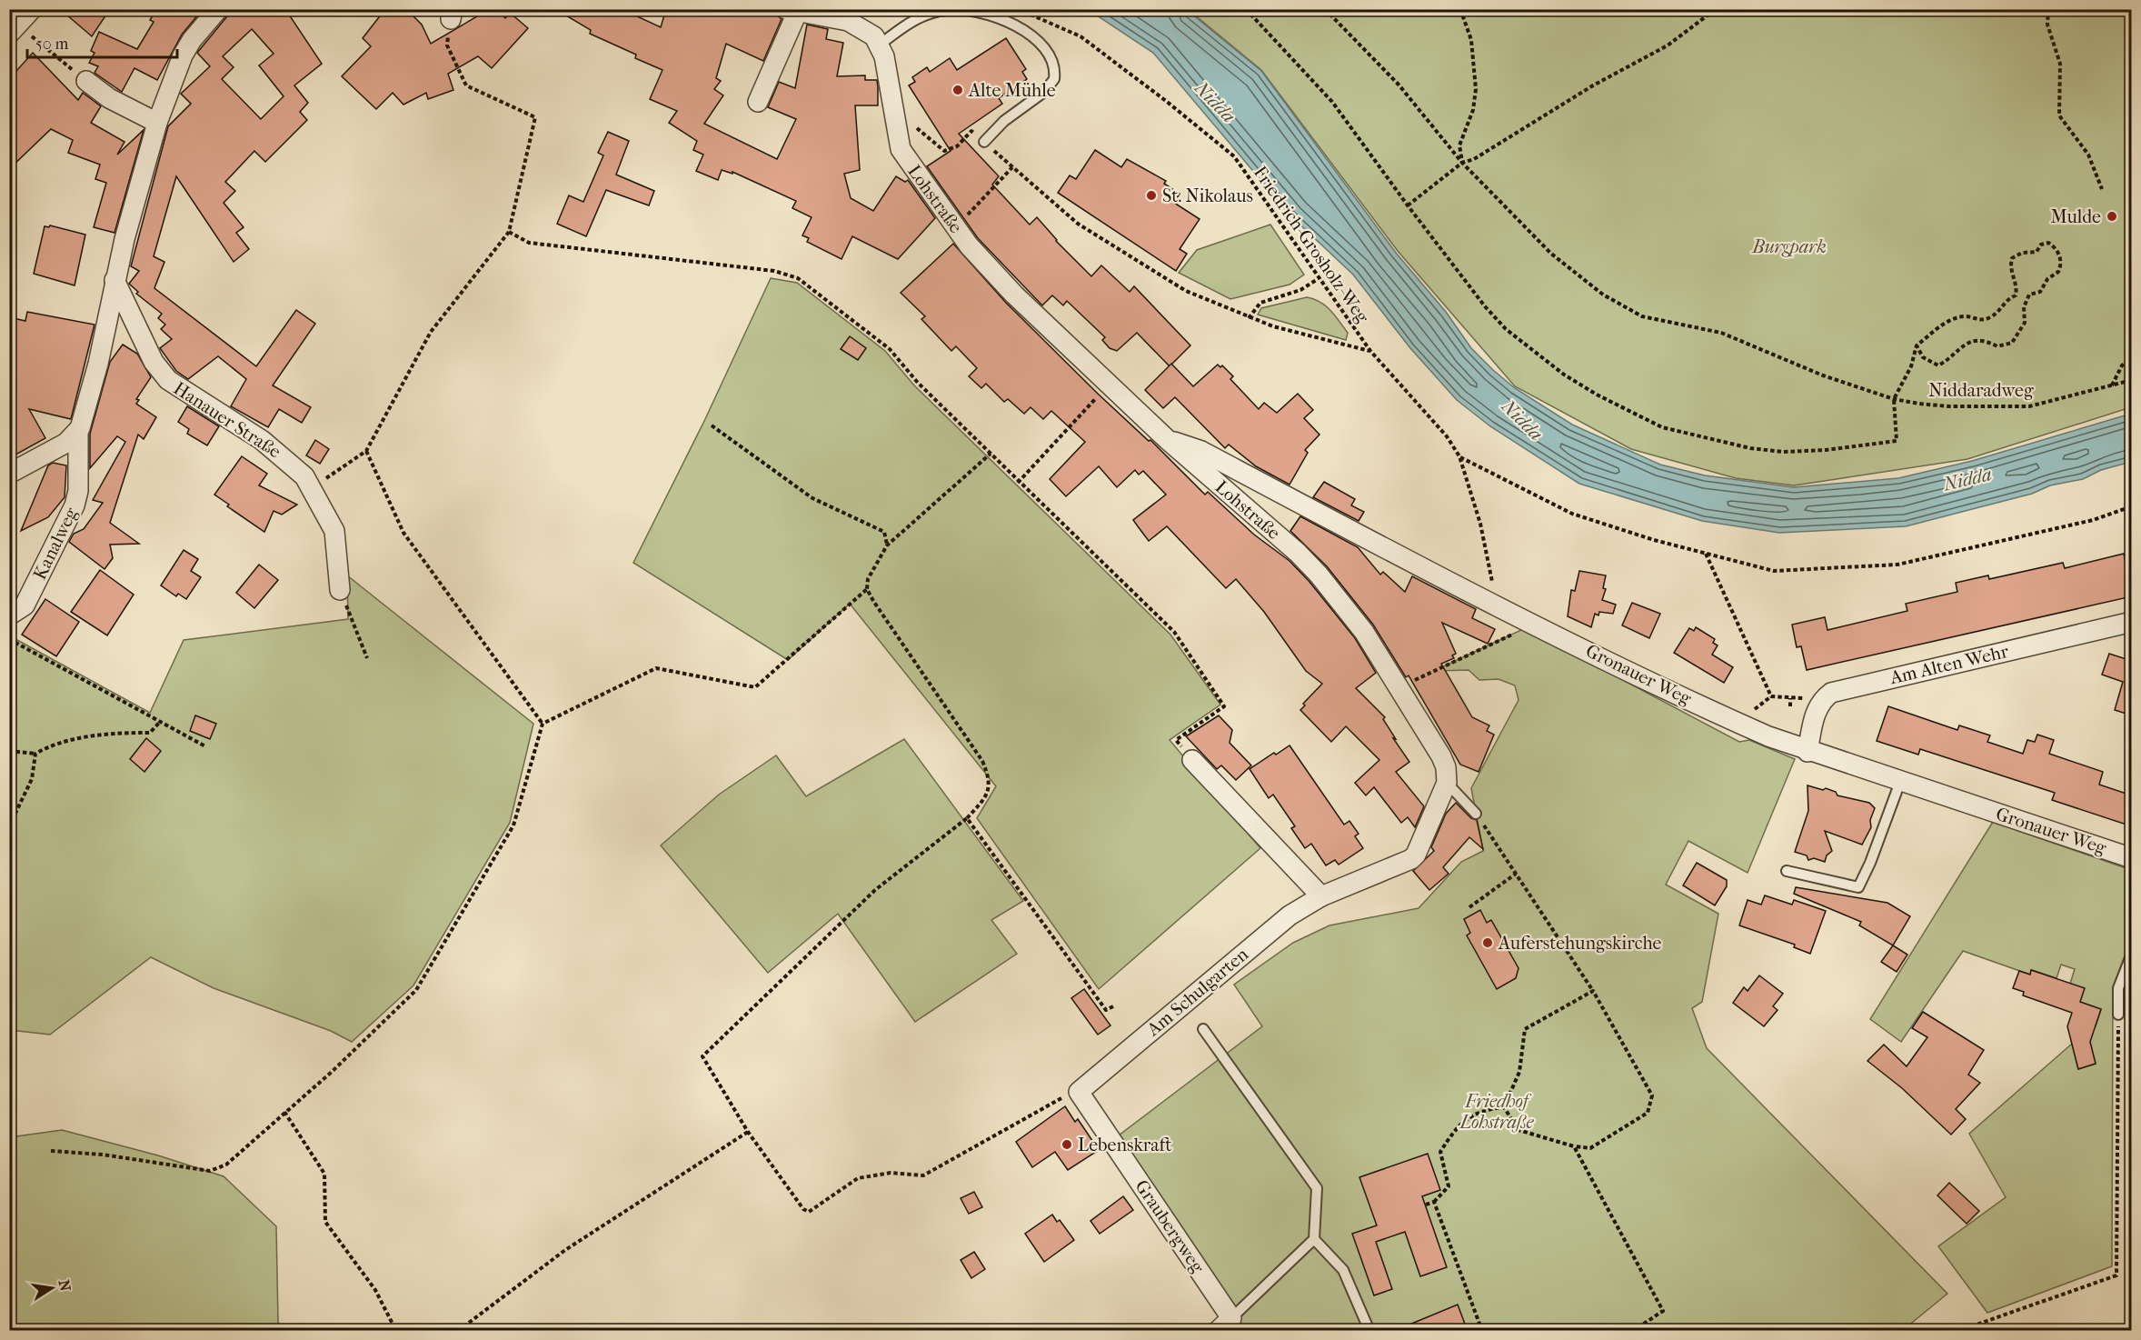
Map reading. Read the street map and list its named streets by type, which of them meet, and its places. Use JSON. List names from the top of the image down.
{
  "streets": {
    "street": [
      "Lohstraße",
      "Hanauer Straße",
      "Kanalweg",
      "Am Alten Wehr",
      "Gronauer Weg",
      "Am Schulgarten",
      "Graubergweg"
    ],
    "path": ["Friedrich-Grosholz-Weg", "Niddaradweg"]
  },
  "crossings": [
    ["Lohstraße", "Gronauer Weg"],
    ["Friedrich-Grosholz-Weg", "Gronauer Weg"],
    ["Am Schulgarten", "Graubergweg"]
  ],
  "water": ["Nidda"],
  "parks": ["Burgpark", "Friedhof Lohstraße"],
  "places": [
    "Alte Mühle",
    "St. Nikolaus",
    "Mulde",
    "Auferstehungskirche",
    "Lebenskraft"
  ],
  "scale_bar": "50 m",
  "north": "right"
}
